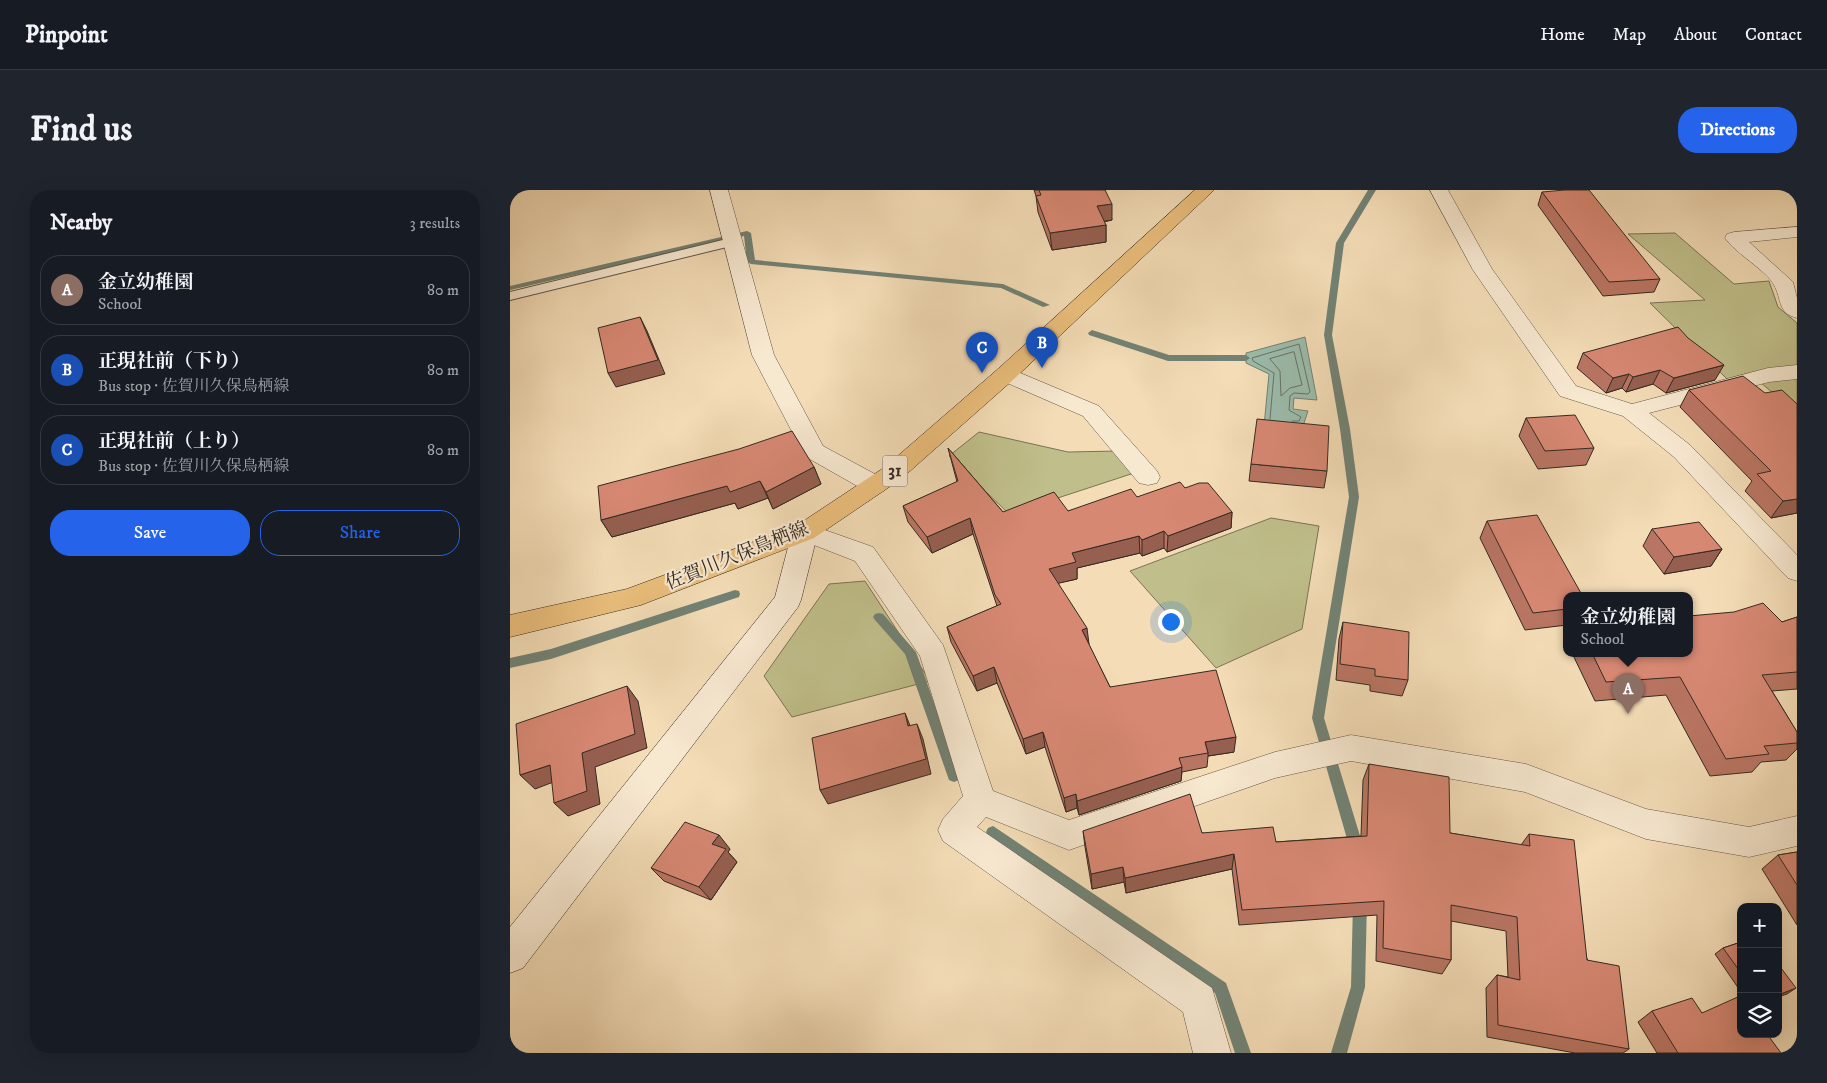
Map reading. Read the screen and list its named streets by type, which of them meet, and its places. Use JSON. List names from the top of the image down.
{
  "streets": {
    "main road": ["31", "佐賀川久保鳥栖線"]
  },
  "page": {
    "header": "Pinpoint",
    "nav": [
      "Home",
      "Map",
      "About",
      "Contact"
    ],
    "buttons": [
      "Directions",
      ["Save", "Share"]
    ],
    "title": "Find us",
    "heading": ["Nearby", "3 results"],
    "list": [
      {
        "mark": "A",
        "name": "金立幼稚園",
        "note": "School",
        "value": "80 m"
      },
      {
        "mark": "B",
        "name": "正現社前（下り）",
        "note": "Bus stop · 佐賀川久保鳥栖線",
        "value": "80 m"
      },
      {
        "mark": "C",
        "name": "正現社前（上り）",
        "note": "Bus stop · 佐賀川久保鳥栖線",
        "value": "80 m"
      }
    ],
    "pins": ["B", "C", "A"],
    "popup": ["金立幼稚園", "School"],
    "map_buttons": ["+", "−"]
  }
}
